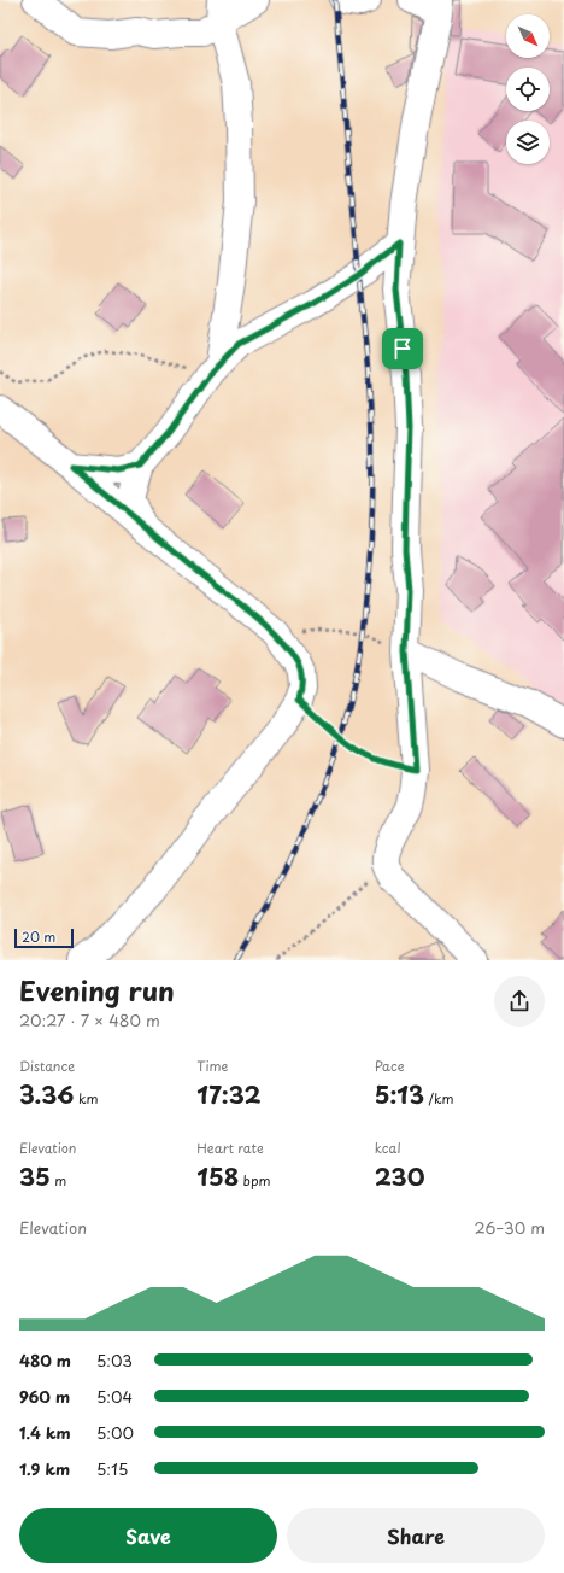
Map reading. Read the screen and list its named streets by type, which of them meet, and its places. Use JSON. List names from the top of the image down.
{
  "scale_bar": "20 m",
  "north": "bottom right",
  "page": {
    "scale": "20 m",
    "heading": ["Evening run", "20:27 · 7 × 480 m"],
    "stats": [
      ["Distance", "3.36 km"],
      ["Time", "17:32"],
      ["Pace", "5:13 /km"],
      ["Elevation", "35 m"],
      ["Heart rate", "158 bpm"],
      ["kcal", "230"]
    ],
    "chart": ["Elevation", "26–30 m"],
    "list": [
      {
        "name": "480 m",
        "note": "5:03"
      },
      {
        "name": "960 m",
        "note": "5:04"
      },
      {
        "name": "1.4 km",
        "note": "5:00"
      },
      {
        "name": "1.9 km",
        "note": "5:15"
      }
    ],
    "buttons": ["Save", "Share"]
  }
}
